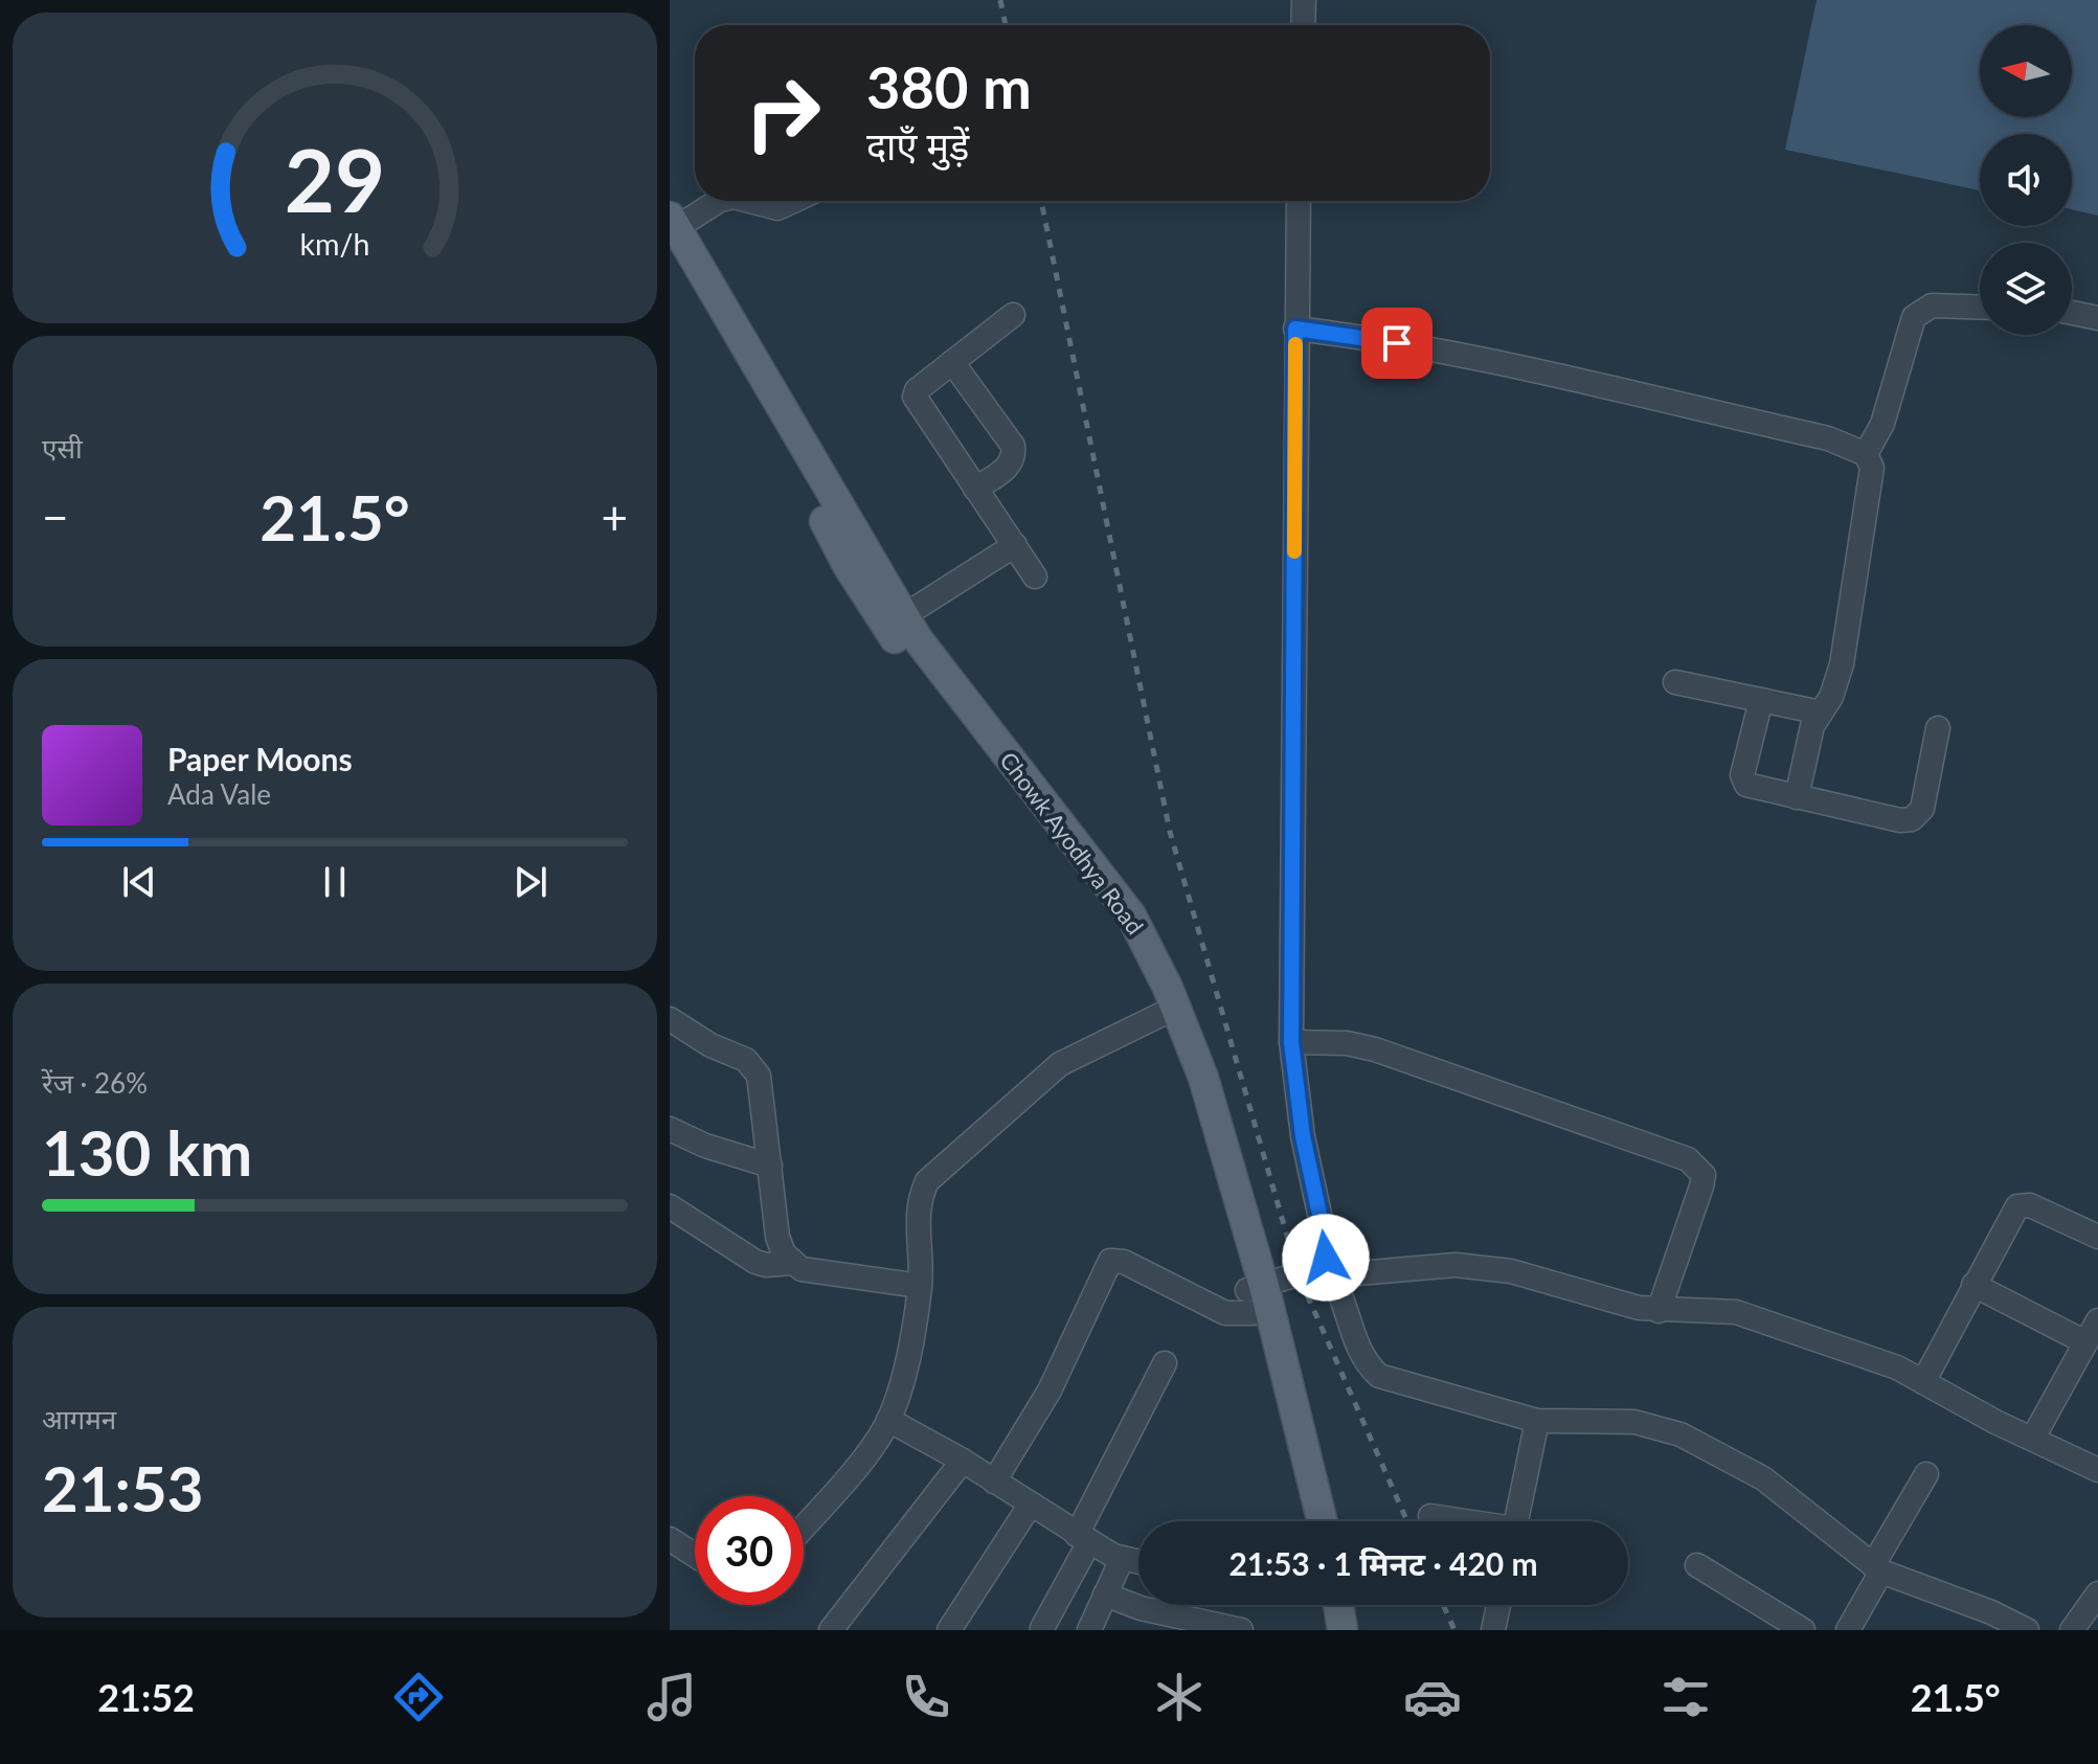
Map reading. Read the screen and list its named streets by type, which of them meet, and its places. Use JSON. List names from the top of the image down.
{
  "streets": {
    "main road": ["Chowk Ayodhya Road"]
  },
  "north": "left",
  "page": {
    "turn": ["380 m", "दाएँ मुड़ें"],
    "tile": [
      "एसी",
      ["रेंज · 26%", "130 km"],
      ["आगमन", "21:53"]
    ],
    "heat": ["−", "21.5°", "+"],
    "song": ["Paper Moons", "Ada Vale"],
    "limit": "30",
    "trip": "21:53 · 1 मिनट · 420 m",
    "tabs": ["21:52", "21.5°"],
    "gauge": ["29", "km/h"]
  }
}
